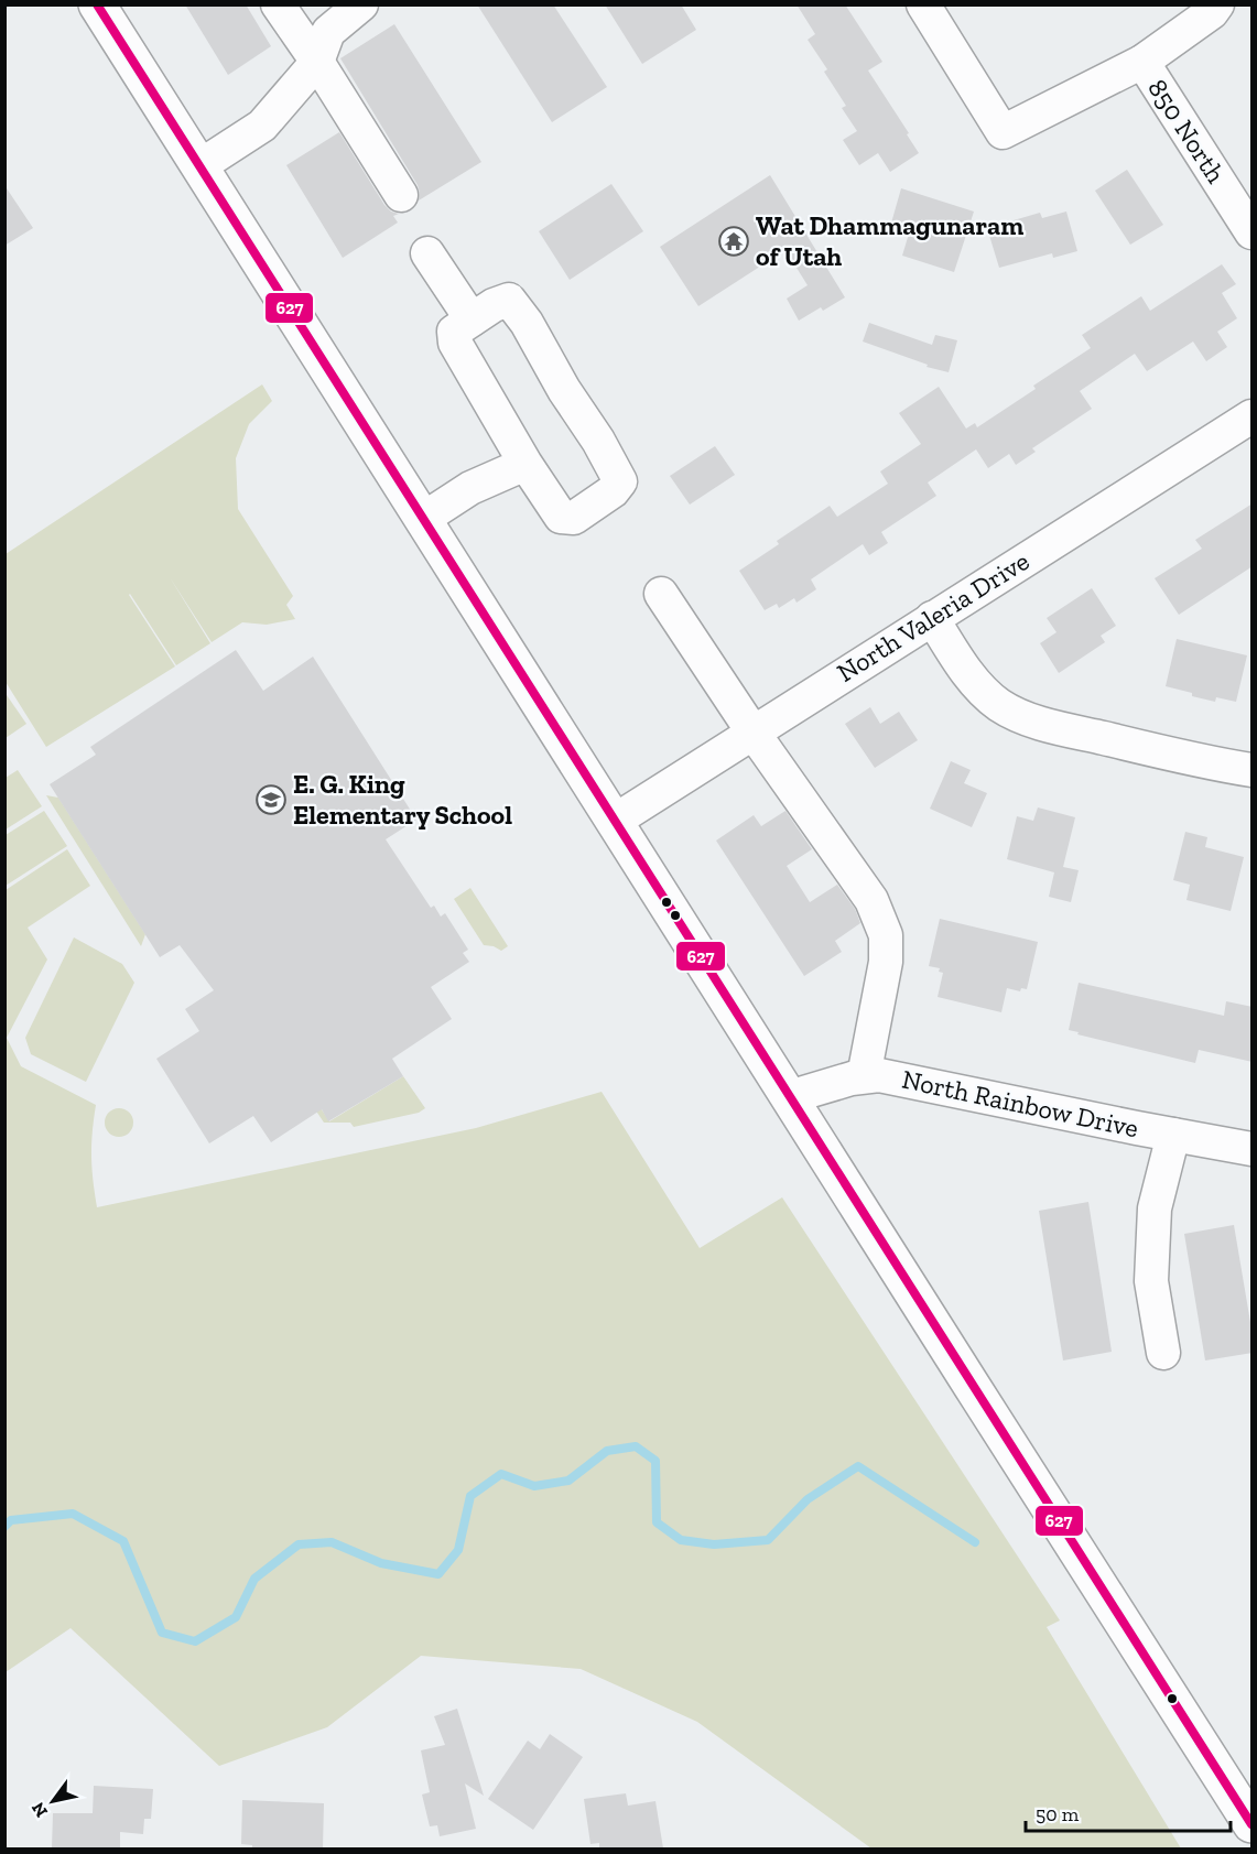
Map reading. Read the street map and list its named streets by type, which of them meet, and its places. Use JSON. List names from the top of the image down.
{
  "streets": {
    "street": ["850 North", "North Valeria Drive", "North Rainbow Drive"]
  },
  "places": {
    "temple": ["Wat Dhammagunaram of Utah"],
    "school or university": ["E. G. King Elementary School"]
  },
  "lines": ["transit line 627"],
  "scale_bar": "50 m",
  "north": "bottom left"
}
